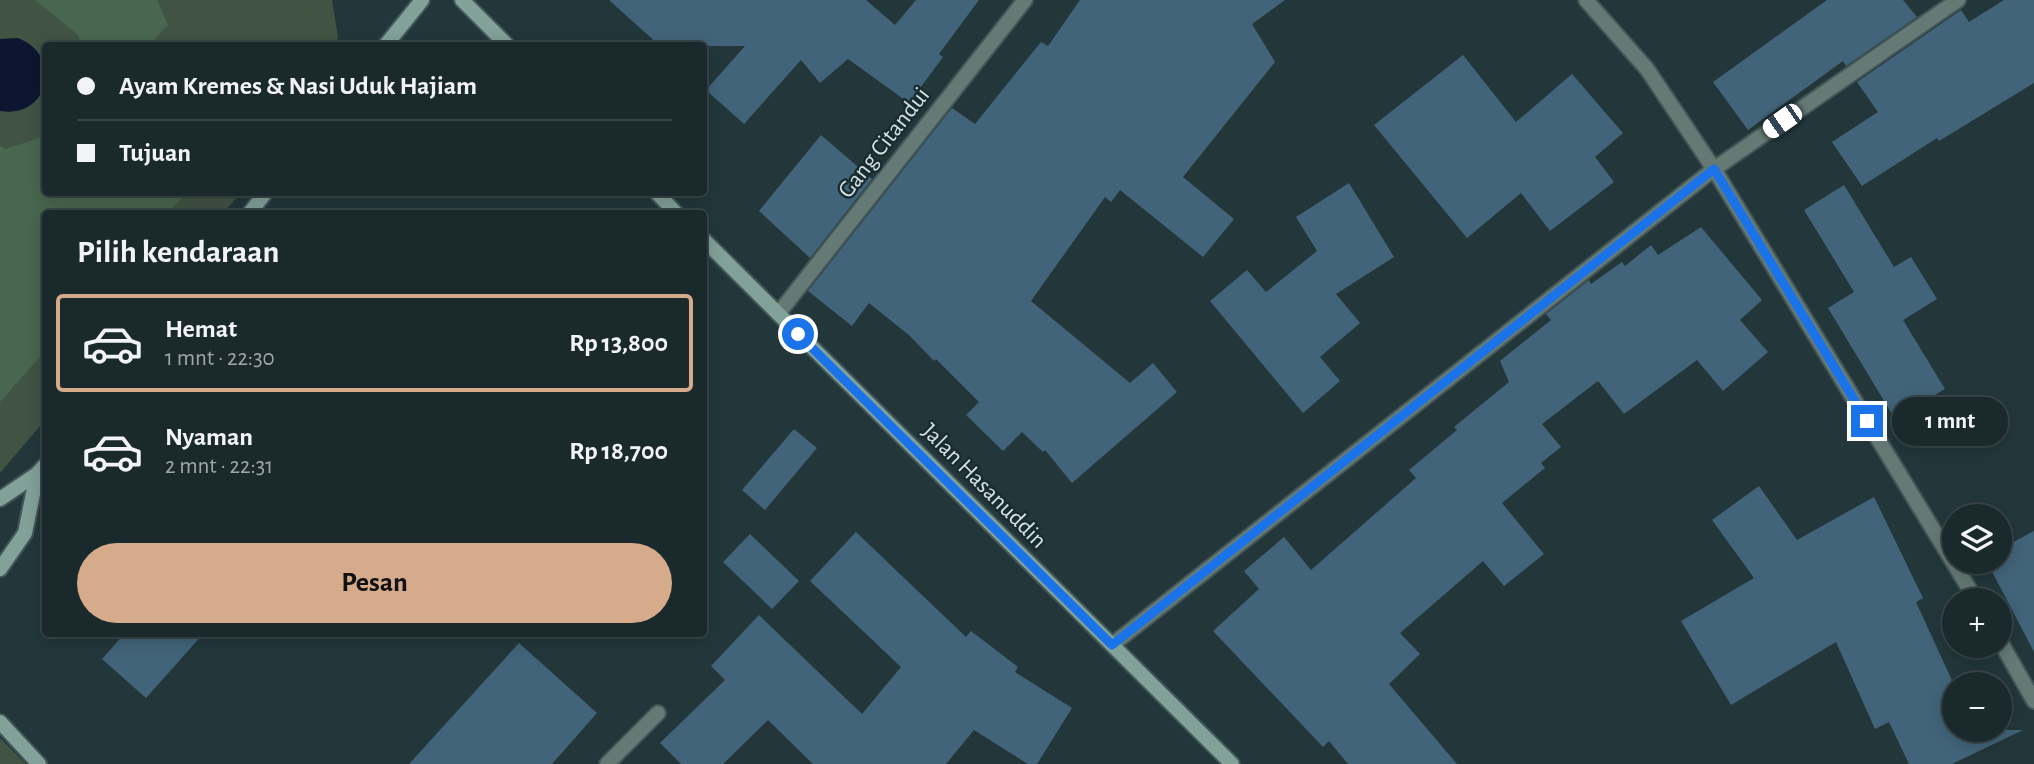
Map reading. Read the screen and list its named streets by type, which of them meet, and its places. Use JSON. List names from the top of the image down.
{
  "streets": {
    "street": ["Gang Citandui", "Jalan Hasanuddin"]
  },
  "crossings": [
    ["Gang Citandui", "Jalan Hasanuddin"]
  ],
  "page": {
    "banner": ["Ayam Kremes & Nasi Uduk Hajiam", "Tujuan"],
    "heading": "Pilih kendaraan",
    "list": [
      {
        "name": "Hemat",
        "note": "1 mnt · 22:30",
        "value": "Rp 13,800"
      },
      {
        "name": "Nyaman",
        "note": "2 mnt · 22:31",
        "value": "Rp 18,700"
      }
    ],
    "bubble": "1 mnt",
    "map_buttons": ["+", "−"],
    "buttons": "Pesan"
  }
}
